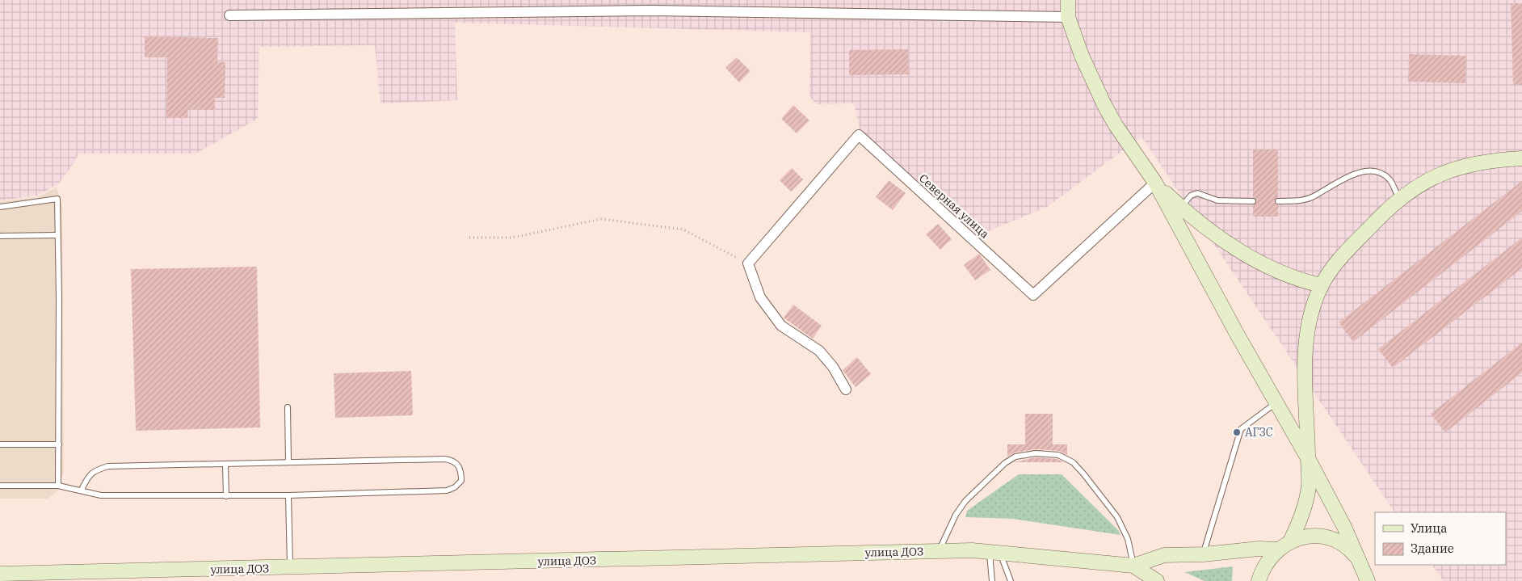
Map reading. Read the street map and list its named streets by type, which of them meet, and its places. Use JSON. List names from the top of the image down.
{
  "streets": {
    "main road": ["улица ДОЗ"],
    "street": ["Северная улица"]
  },
  "places": ["АГЗС"],
  "legend": ["Улица", "Здание"]
}
